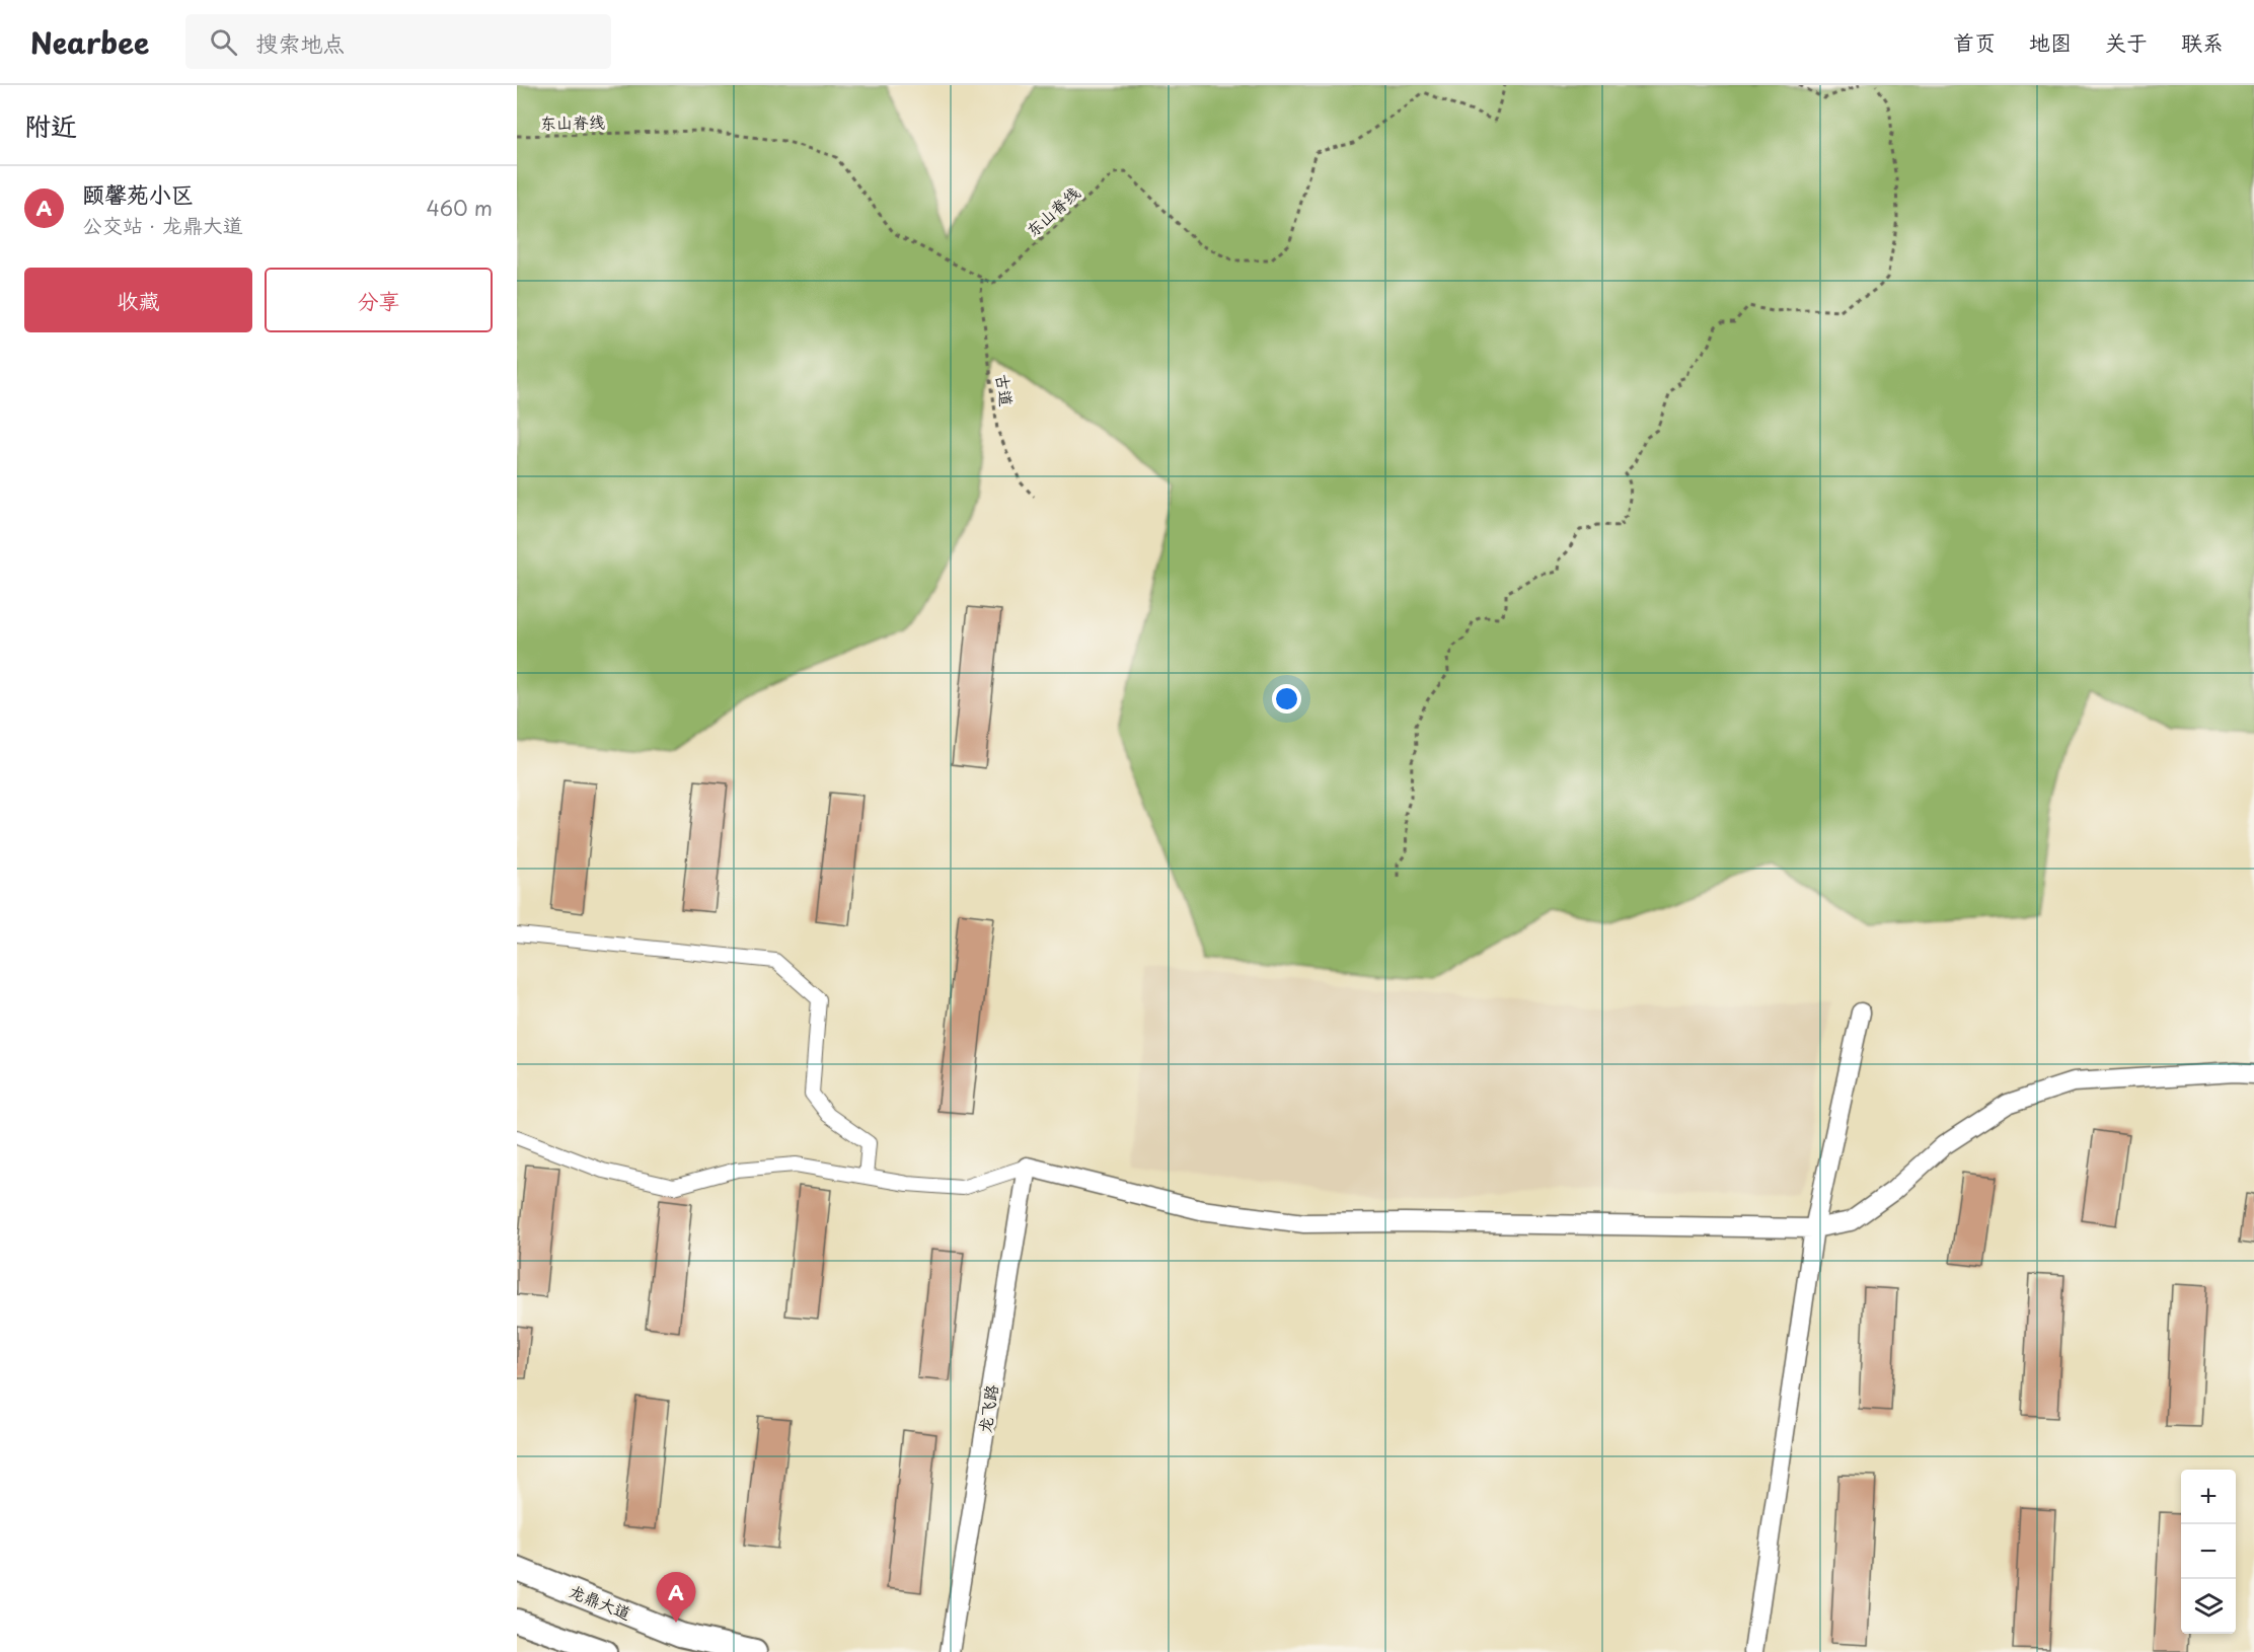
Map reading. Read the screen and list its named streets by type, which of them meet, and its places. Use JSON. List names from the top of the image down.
{
  "streets": {
    "main road": ["龙鼎大道"],
    "street": ["龙飞路"],
    "path": ["东山脊线", "古道"]
  },
  "crossings": [
    ["东山脊线", "古道"]
  ],
  "page": {
    "header": "Nearbee",
    "search": "搜索地点",
    "nav": [
      "首页",
      "地图",
      "关于",
      "联系"
    ],
    "heading": "附近",
    "list": [
      {
        "mark": "A",
        "name": "颐馨苑小区",
        "note": "公交站 · 龙鼎大道",
        "value": "460 m"
      }
    ],
    "buttons": ["收藏", "分享"],
    "map_buttons": ["+", "−"],
    "pins": "A"
  }
}
